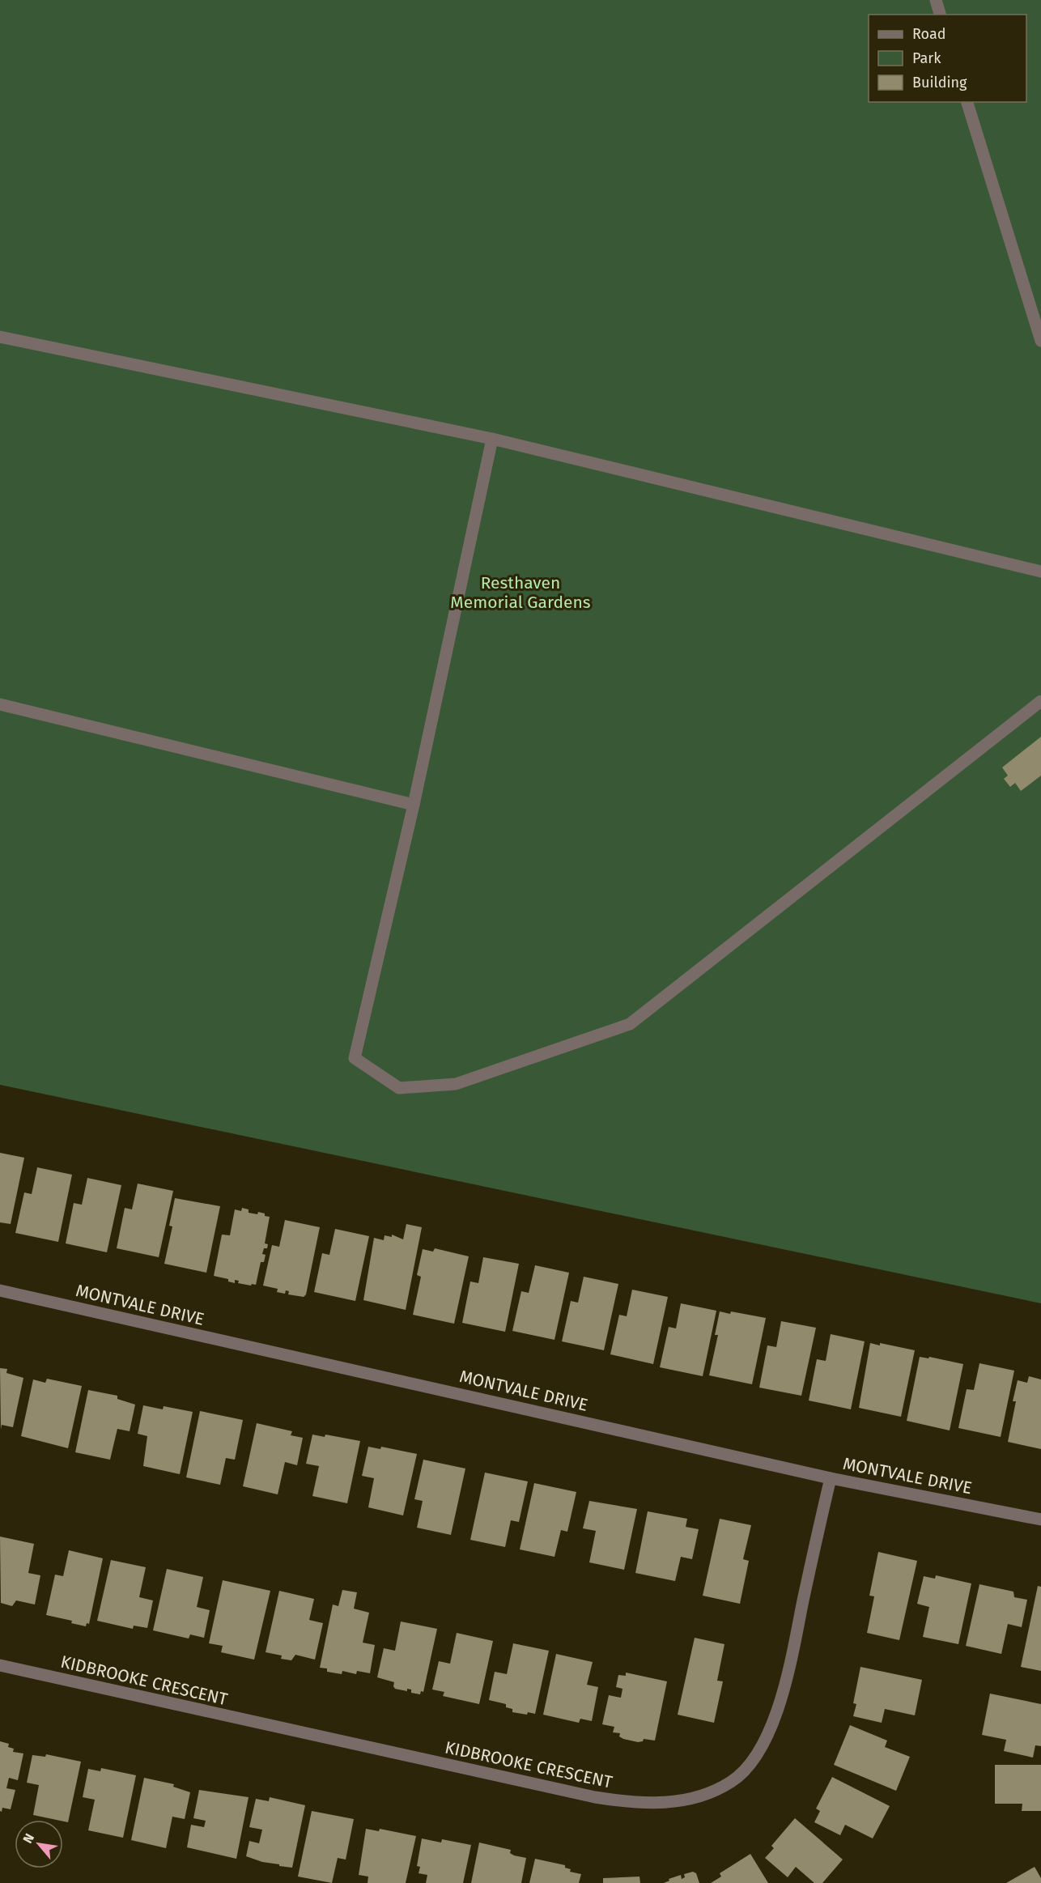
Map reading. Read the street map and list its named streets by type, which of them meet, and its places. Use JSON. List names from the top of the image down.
{
  "streets": {
    "street": ["MONTVALE DRIVE", "KIDBROOKE CRESCENT"]
  },
  "crossings": [
    ["MONTVALE DRIVE", "KIDBROOKE CRESCENT"]
  ],
  "parks": ["Resthaven Memorial Gardens"],
  "legend": ["Road", "Park", "Building"],
  "north": "top left"
}
